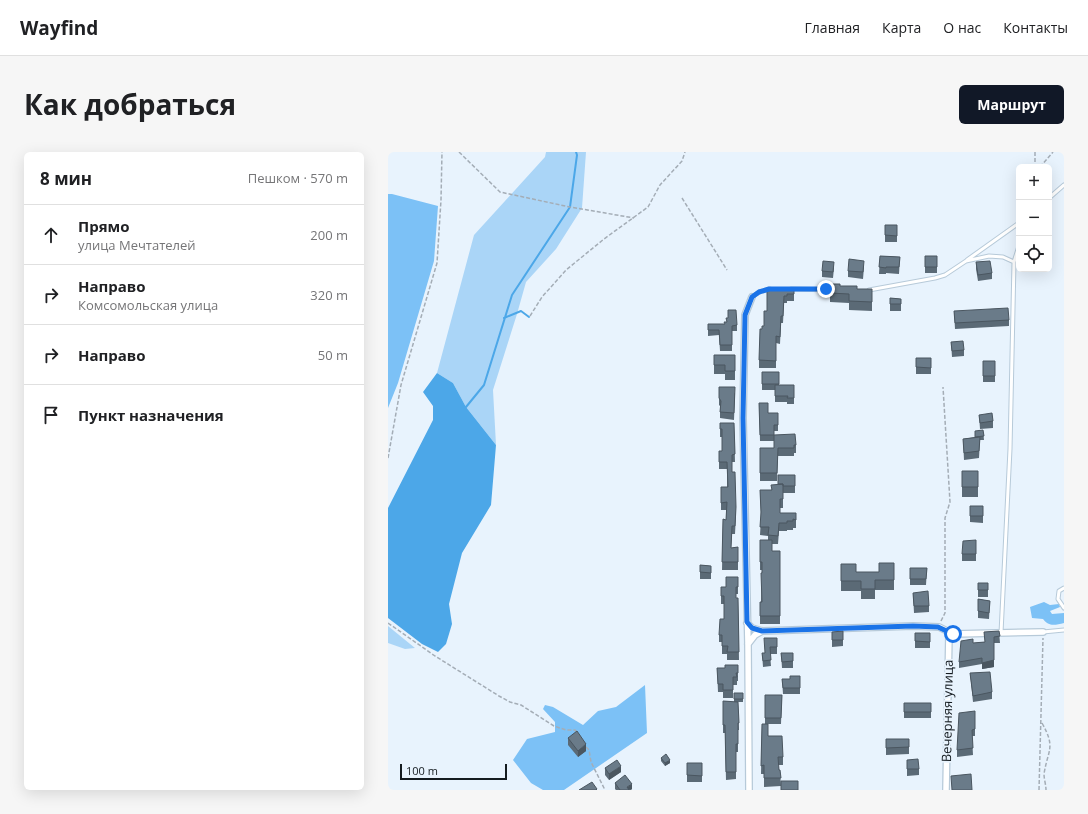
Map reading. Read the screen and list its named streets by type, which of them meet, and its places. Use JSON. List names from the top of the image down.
{
  "streets": {
    "street": ["Вечерняя улица"]
  },
  "scale_bar": "100 m",
  "page": {
    "header": "Wayfind",
    "nav": [
      "Главная",
      "Карта",
      "О нас",
      "Контакты"
    ],
    "title": "Как добраться",
    "buttons": "Маршрут",
    "heading": ["8 мин", "Пешком · 570 m"],
    "map_buttons": ["+", "−"],
    "list": [
      ["Прямо", "улица Мечтателей", "200 m"],
      ["Направо", "Комсомольская улица", "320 m"],
      ["Направо", "50 m"],
      "Пункт назначения"
    ],
    "scale": "100 m"
  }
}
